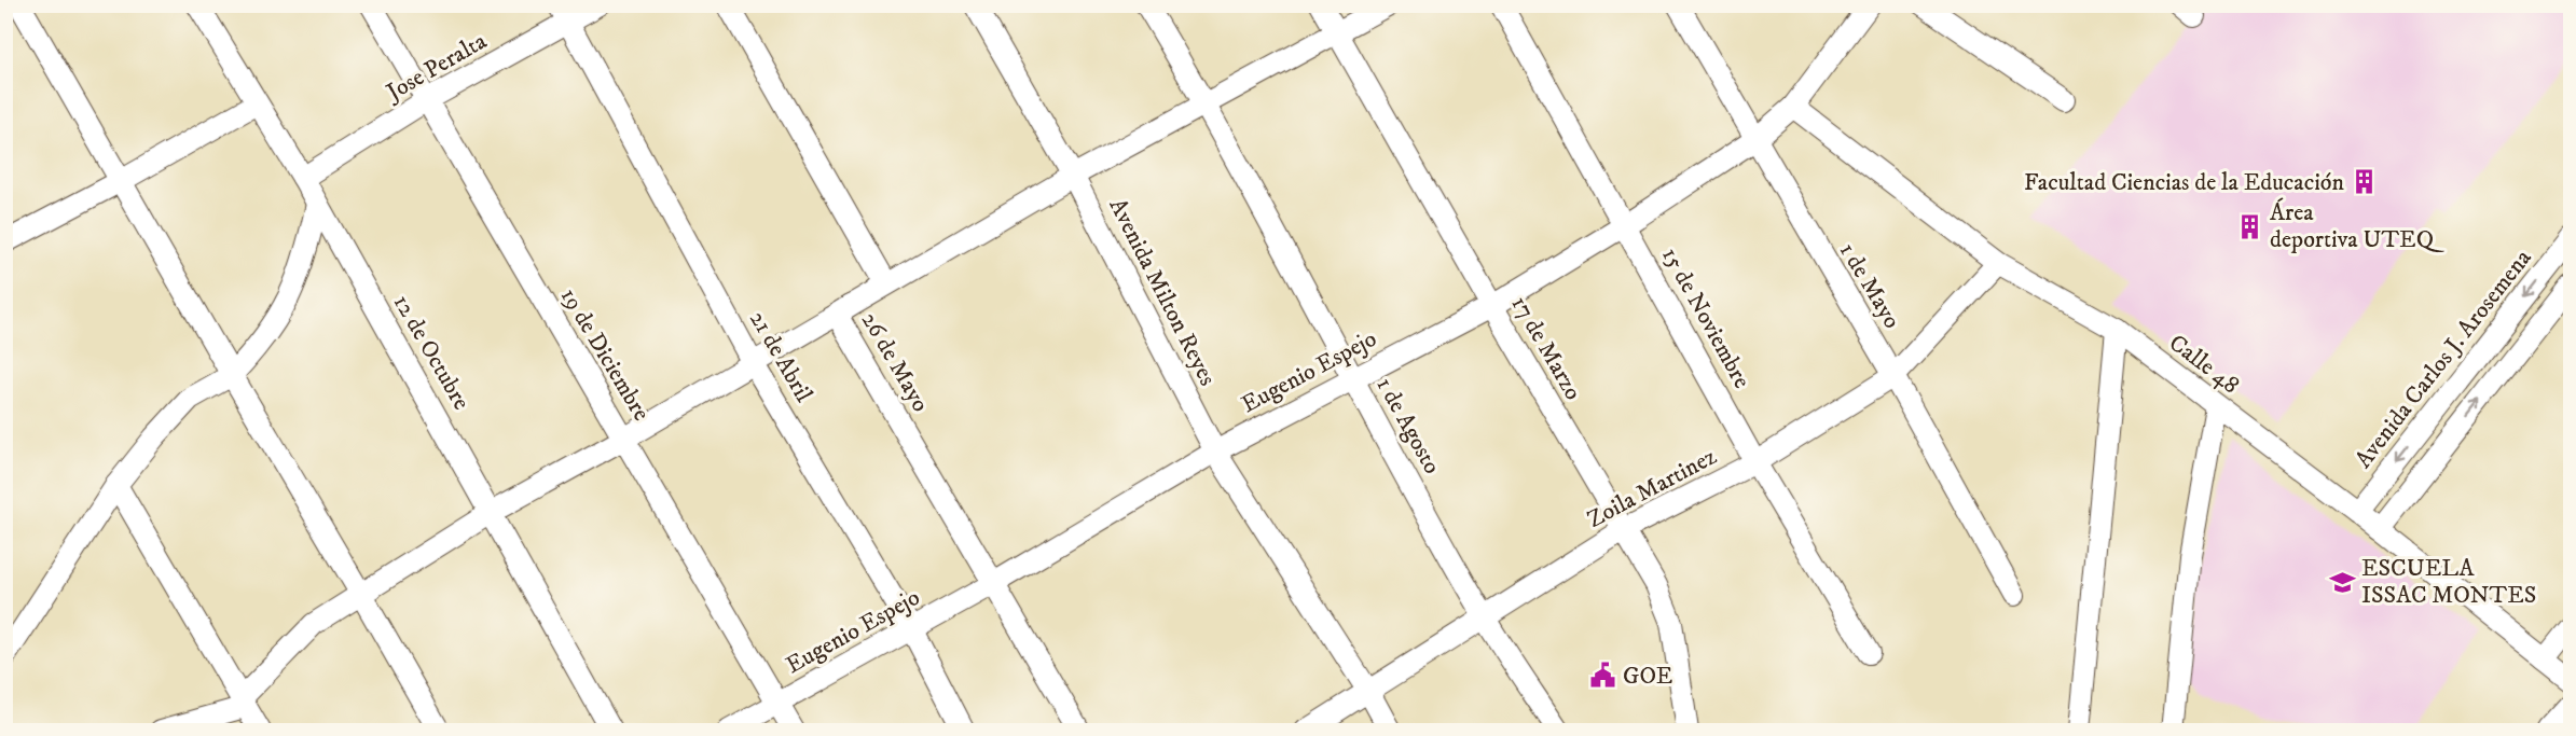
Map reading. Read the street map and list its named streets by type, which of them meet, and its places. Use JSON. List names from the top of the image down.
{
  "streets": {
    "street": [
      "Jose Peralta",
      "1 de Mayo",
      "Avenida Milton Reyes",
      "15 de Noviembre",
      "17 de Marzo",
      "12 de Octubre",
      "19 de Diciembre",
      "21 de Abril",
      "Avenida Carlos J. Arosemena",
      "26 de Mayo",
      "Calle 48",
      "Eugenio Espejo",
      "1 de Agosto",
      "Zoila Martinez"
    ]
  },
  "crossings": [
    ["Jose Peralta", "12 de Octubre"],
    ["Jose Peralta", "19 de Diciembre"],
    ["Jose Peralta", "21 de Abril"],
    ["1 de Mayo", "Eugenio Espejo"],
    ["1 de Mayo", "Zoila Martinez"],
    ["Avenida Milton Reyes", "Eugenio Espejo"],
    ["Avenida Milton Reyes", "Zoila Martinez"],
    ["15 de Noviembre", "Eugenio Espejo"],
    ["15 de Noviembre", "Zoila Martinez"],
    ["17 de Marzo", "Eugenio Espejo"],
    ["17 de Marzo", "Zoila Martinez"],
    ["19 de Diciembre", "Eugenio Espejo"],
    ["21 de Abril", "Eugenio Espejo"],
    ["Avenida Carlos J. Arosemena", "Calle 48"],
    ["26 de Mayo", "Eugenio Espejo"],
    ["Calle 48", "Eugenio Espejo"],
    ["Calle 48", "Zoila Martinez"],
    ["Eugenio Espejo", "1 de Agosto"],
    ["1 de Agosto", "Zoila Martinez"]
  ],
  "places": {
    "building": ["Facultad Ciencias de la Educación", "Área deportiva UTEQ"],
    "school or university": ["ESCUELA ISSAC MONTES"],
    "public building": ["GOE"]
  }
}
